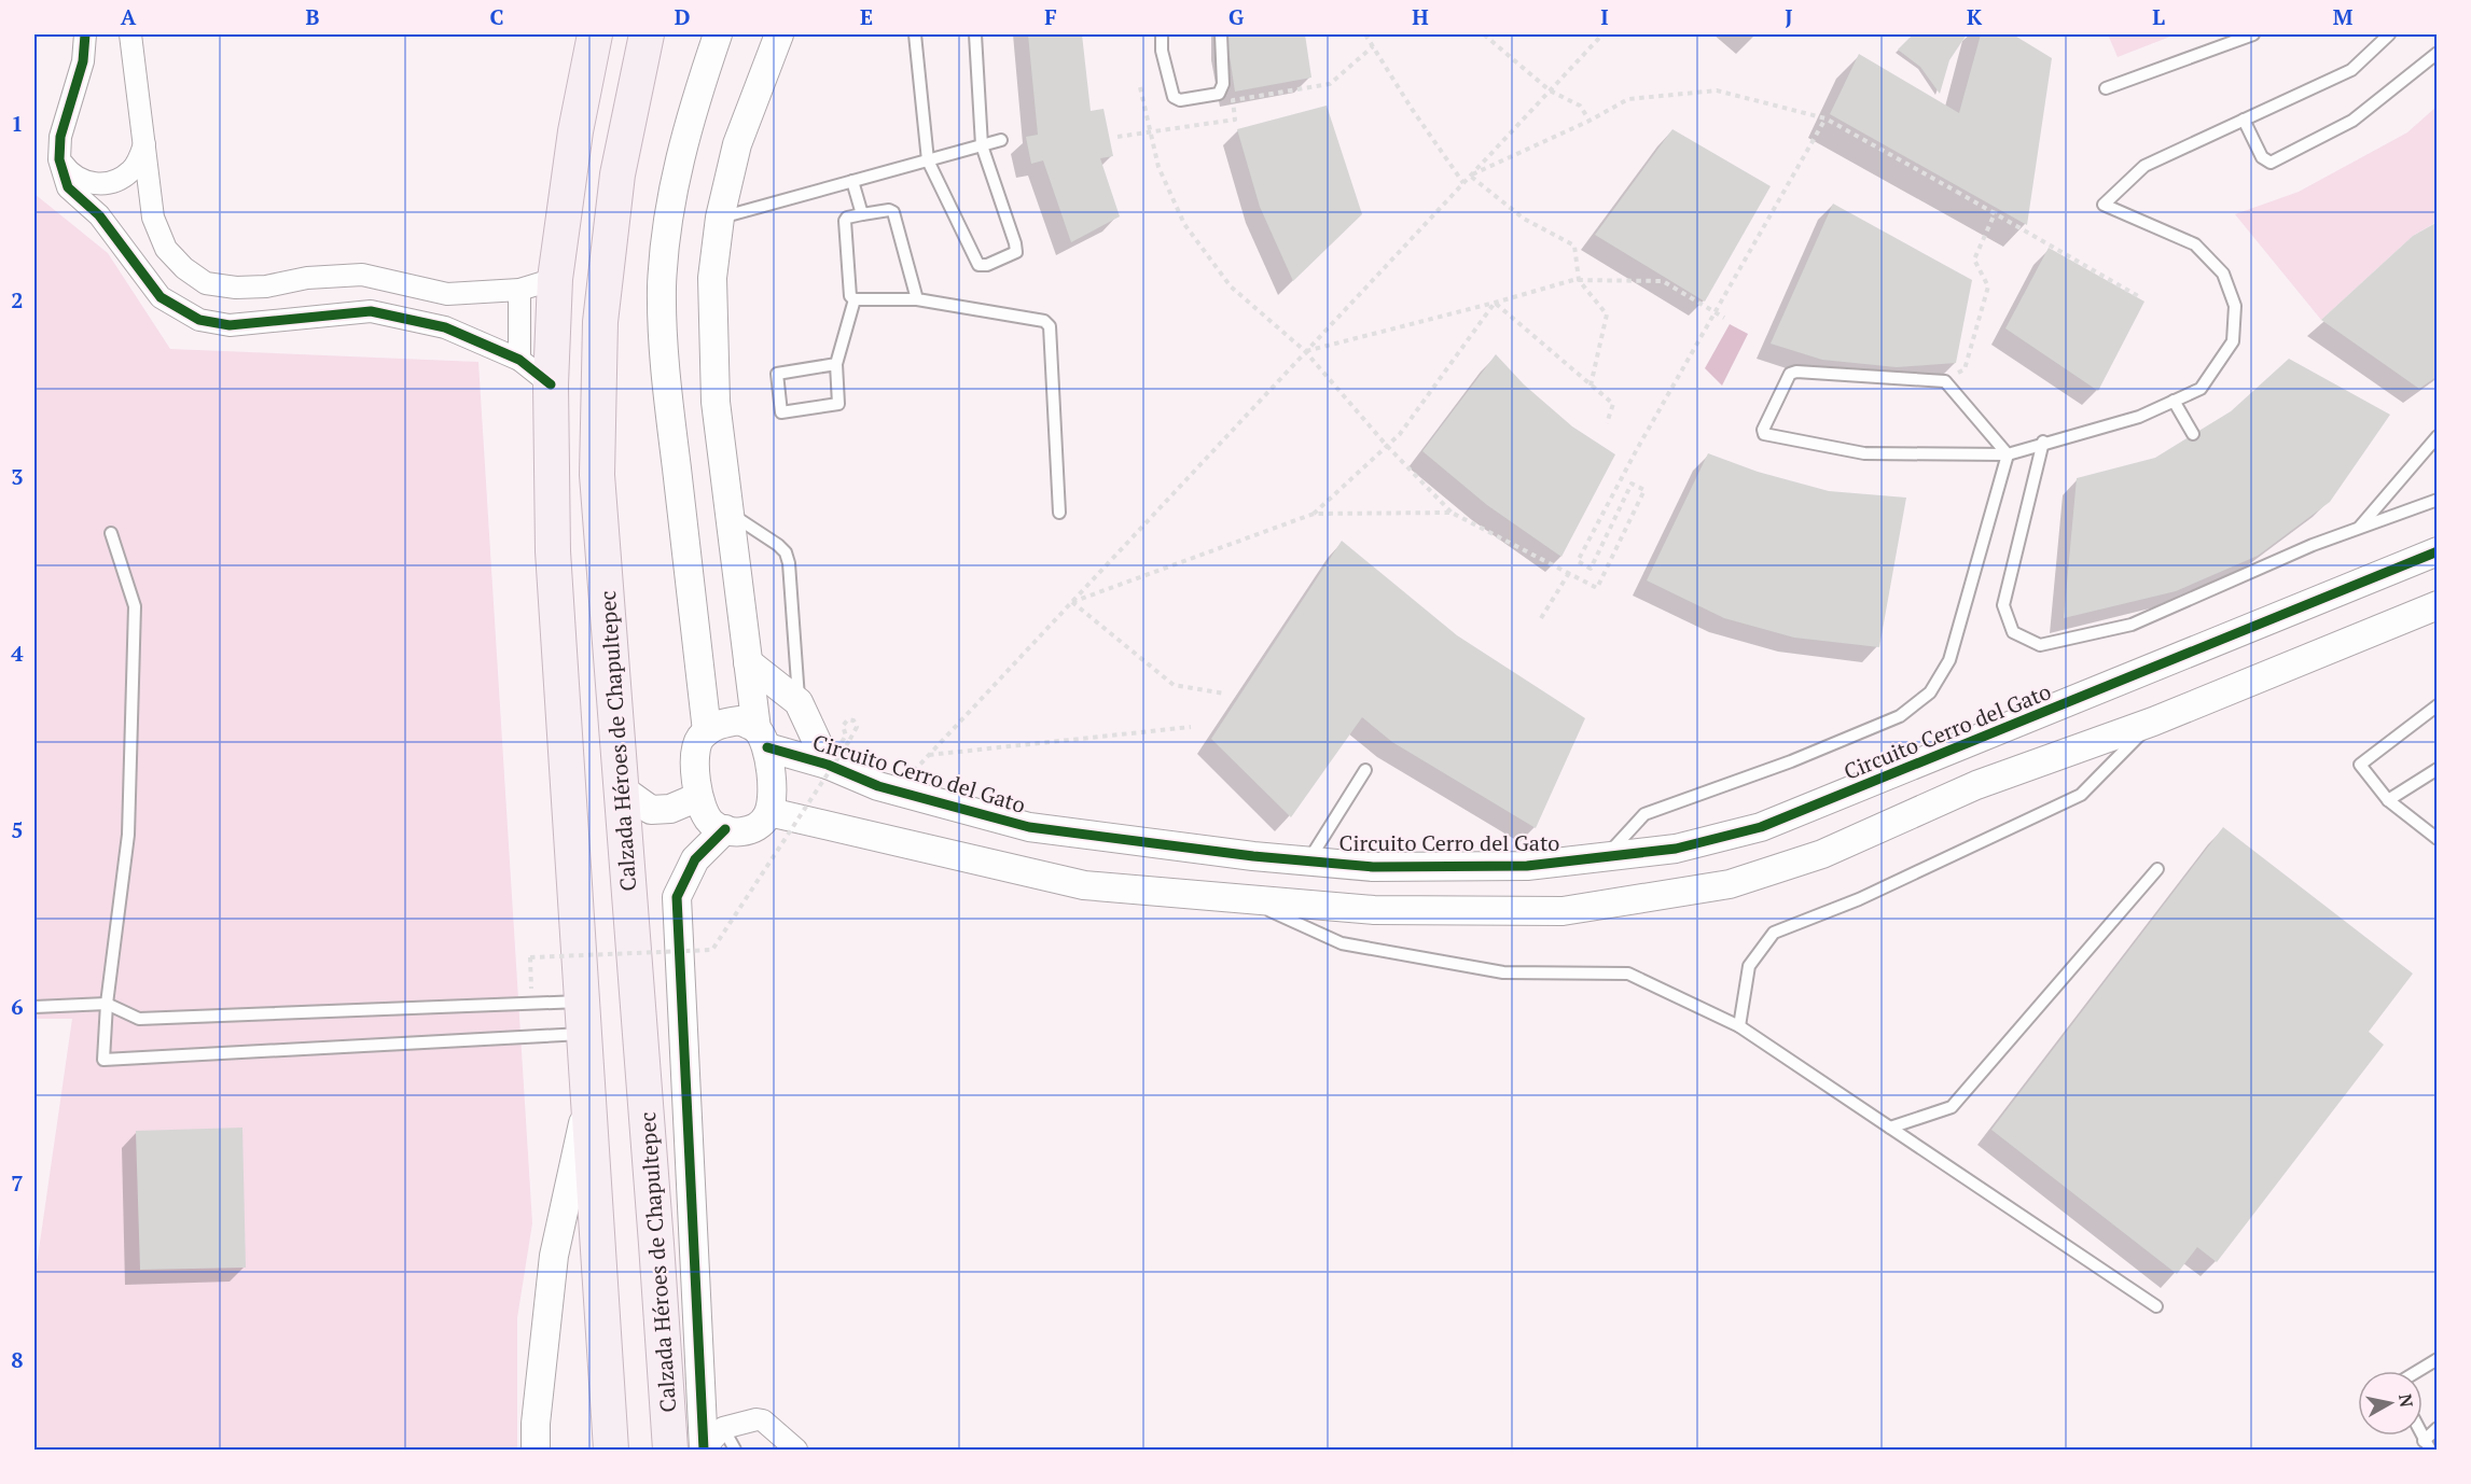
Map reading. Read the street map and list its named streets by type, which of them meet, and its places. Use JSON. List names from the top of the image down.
{
  "streets": {
    "main road": ["Calzada Héroes de Chapultepec"],
    "street": ["Circuito Cerro del Gato"]
  },
  "north": "right",
  "grid": {
    "columns": [
      "A",
      "B",
      "C",
      "D",
      "E",
      "F",
      "G",
      "H",
      "I",
      "J",
      "K",
      "L",
      "M"
    ],
    "rows": [
      "1",
      "2",
      "3",
      "4",
      "5",
      "6",
      "7",
      "8"
    ]
  }
}
